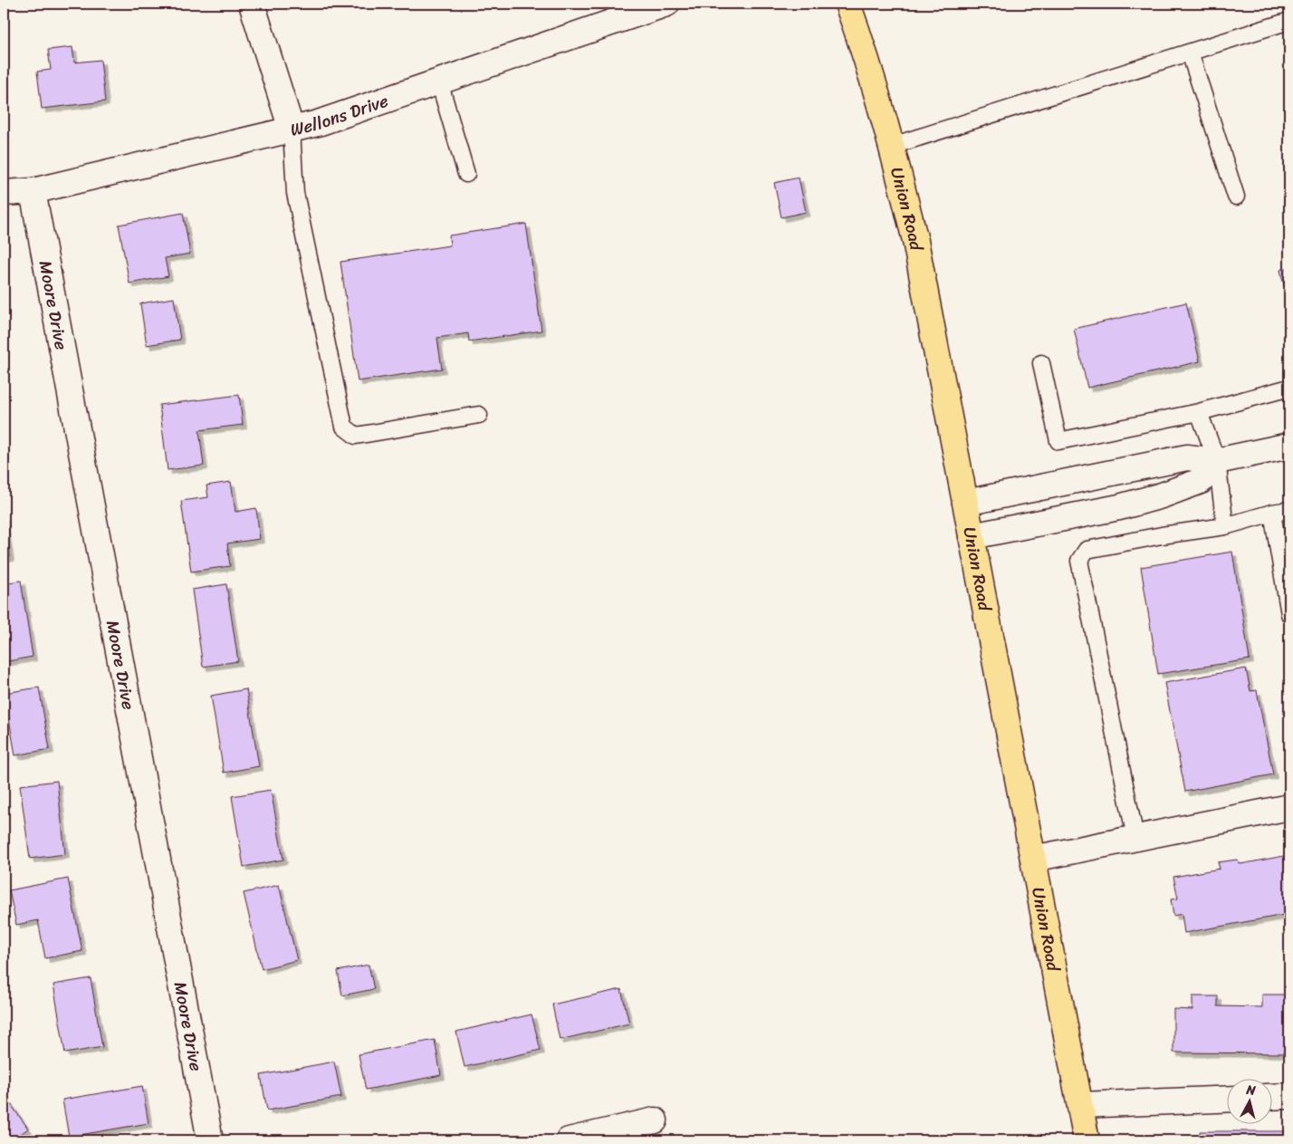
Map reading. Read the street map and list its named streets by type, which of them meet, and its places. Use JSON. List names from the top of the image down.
{
  "streets": {
    "main road": ["Union Road"],
    "street": ["Wellons Drive", "Moore Drive"]
  },
  "crossings": [
    ["Wellons Drive", "Moore Drive"]
  ],
  "north": "top"
}
